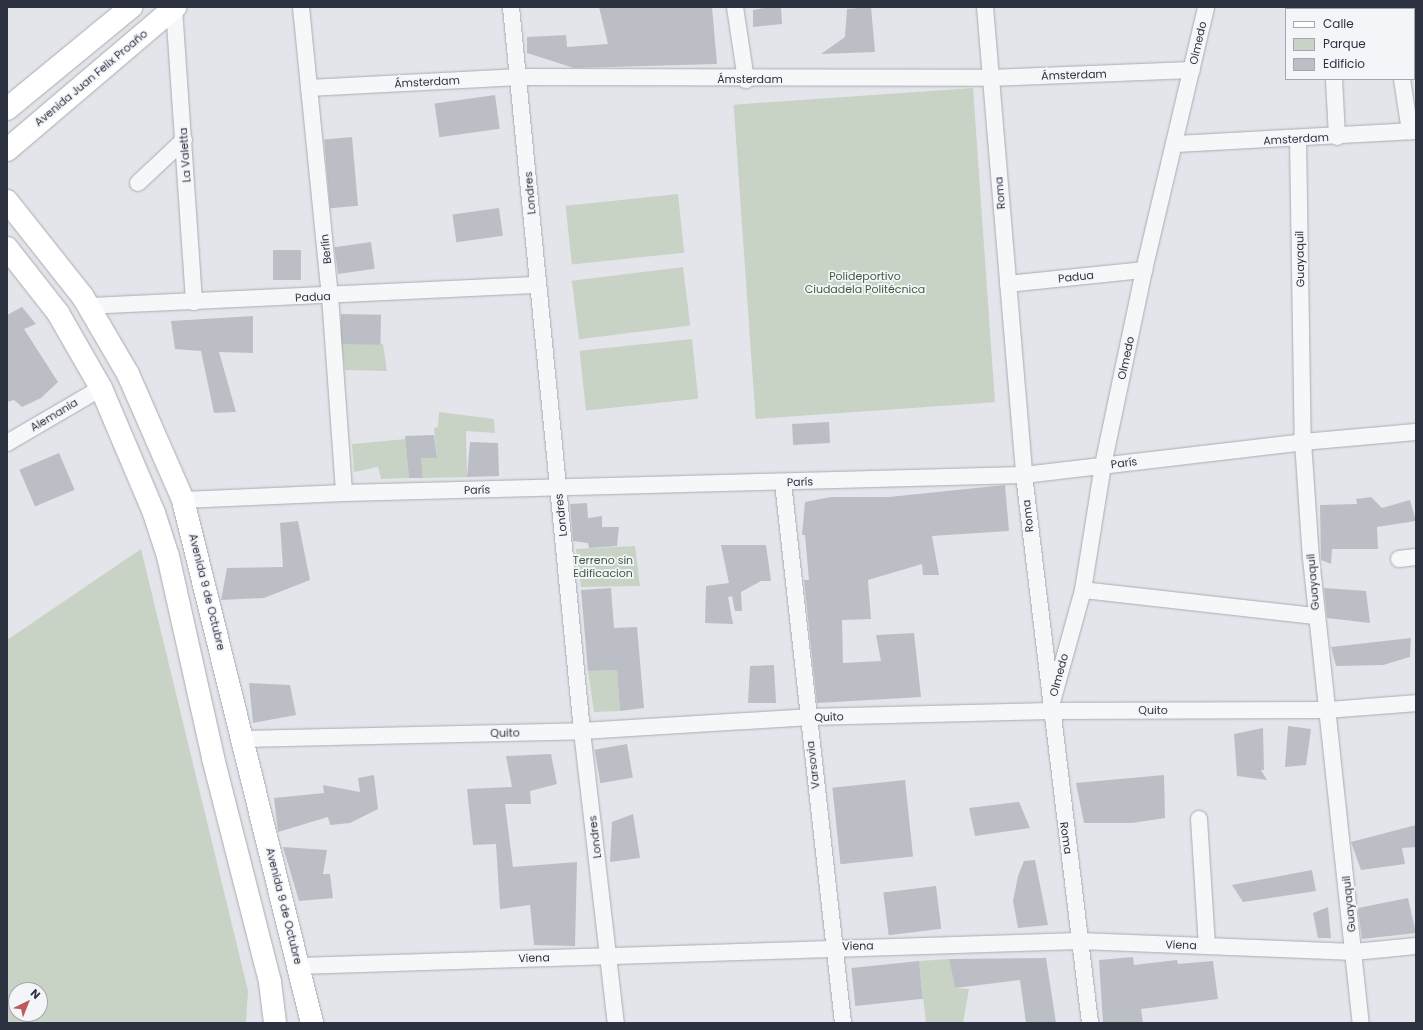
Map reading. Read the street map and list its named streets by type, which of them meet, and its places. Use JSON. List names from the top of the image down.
{
  "streets": {
    "main road": ["Avenida Juan Felix Proaño", "Avenida 9 de Octubre"],
    "street": [
      "Olmedo",
      "Ámsterdam",
      "Amsterdam",
      "La Valetta",
      "Londres",
      "Roma",
      "Berlín",
      "Guayaquil",
      "Padua",
      "Alemania",
      "París",
      "Quito",
      "Varsovia",
      "Viena"
    ]
  },
  "crossings": [
    ["Olmedo", "Ámsterdam"],
    ["Olmedo", "Amsterdam"],
    ["Olmedo", "Roma"],
    ["Olmedo", "Padua"],
    ["Olmedo", "París"],
    ["Olmedo", "Quito"],
    ["Ámsterdam", "Londres"],
    ["Ámsterdam", "Roma"],
    ["Ámsterdam", "Berlín"],
    ["Avenida Juan Felix Proaño", "La Valetta"],
    ["Amsterdam", "Guayaquil"],
    ["La Valetta", "Padua"],
    ["Londres", "Padua"],
    ["Londres", "París"],
    ["Londres", "Quito"],
    ["Londres", "Viena"],
    ["Roma", "Padua"],
    ["Roma", "París"],
    ["Roma", "Quito"],
    ["Roma", "Viena"],
    ["Berlín", "Padua"],
    ["Berlín", "París"],
    ["Guayaquil", "París"],
    ["Guayaquil", "Quito"],
    ["Guayaquil", "Viena"],
    ["Padua", "Avenida 9 de Octubre"],
    ["París", "Avenida 9 de Octubre"],
    ["París", "Varsovia"],
    ["Avenida 9 de Octubre", "Quito"],
    ["Avenida 9 de Octubre", "Viena"],
    ["Quito", "Varsovia"],
    ["Varsovia", "Viena"]
  ],
  "parks": ["Polideportivo Ciudadela Politécnica", "Terreno sin Edificacion"],
  "legend": ["Calle", "Parque", "Edificio"],
  "north": "top right"
}
